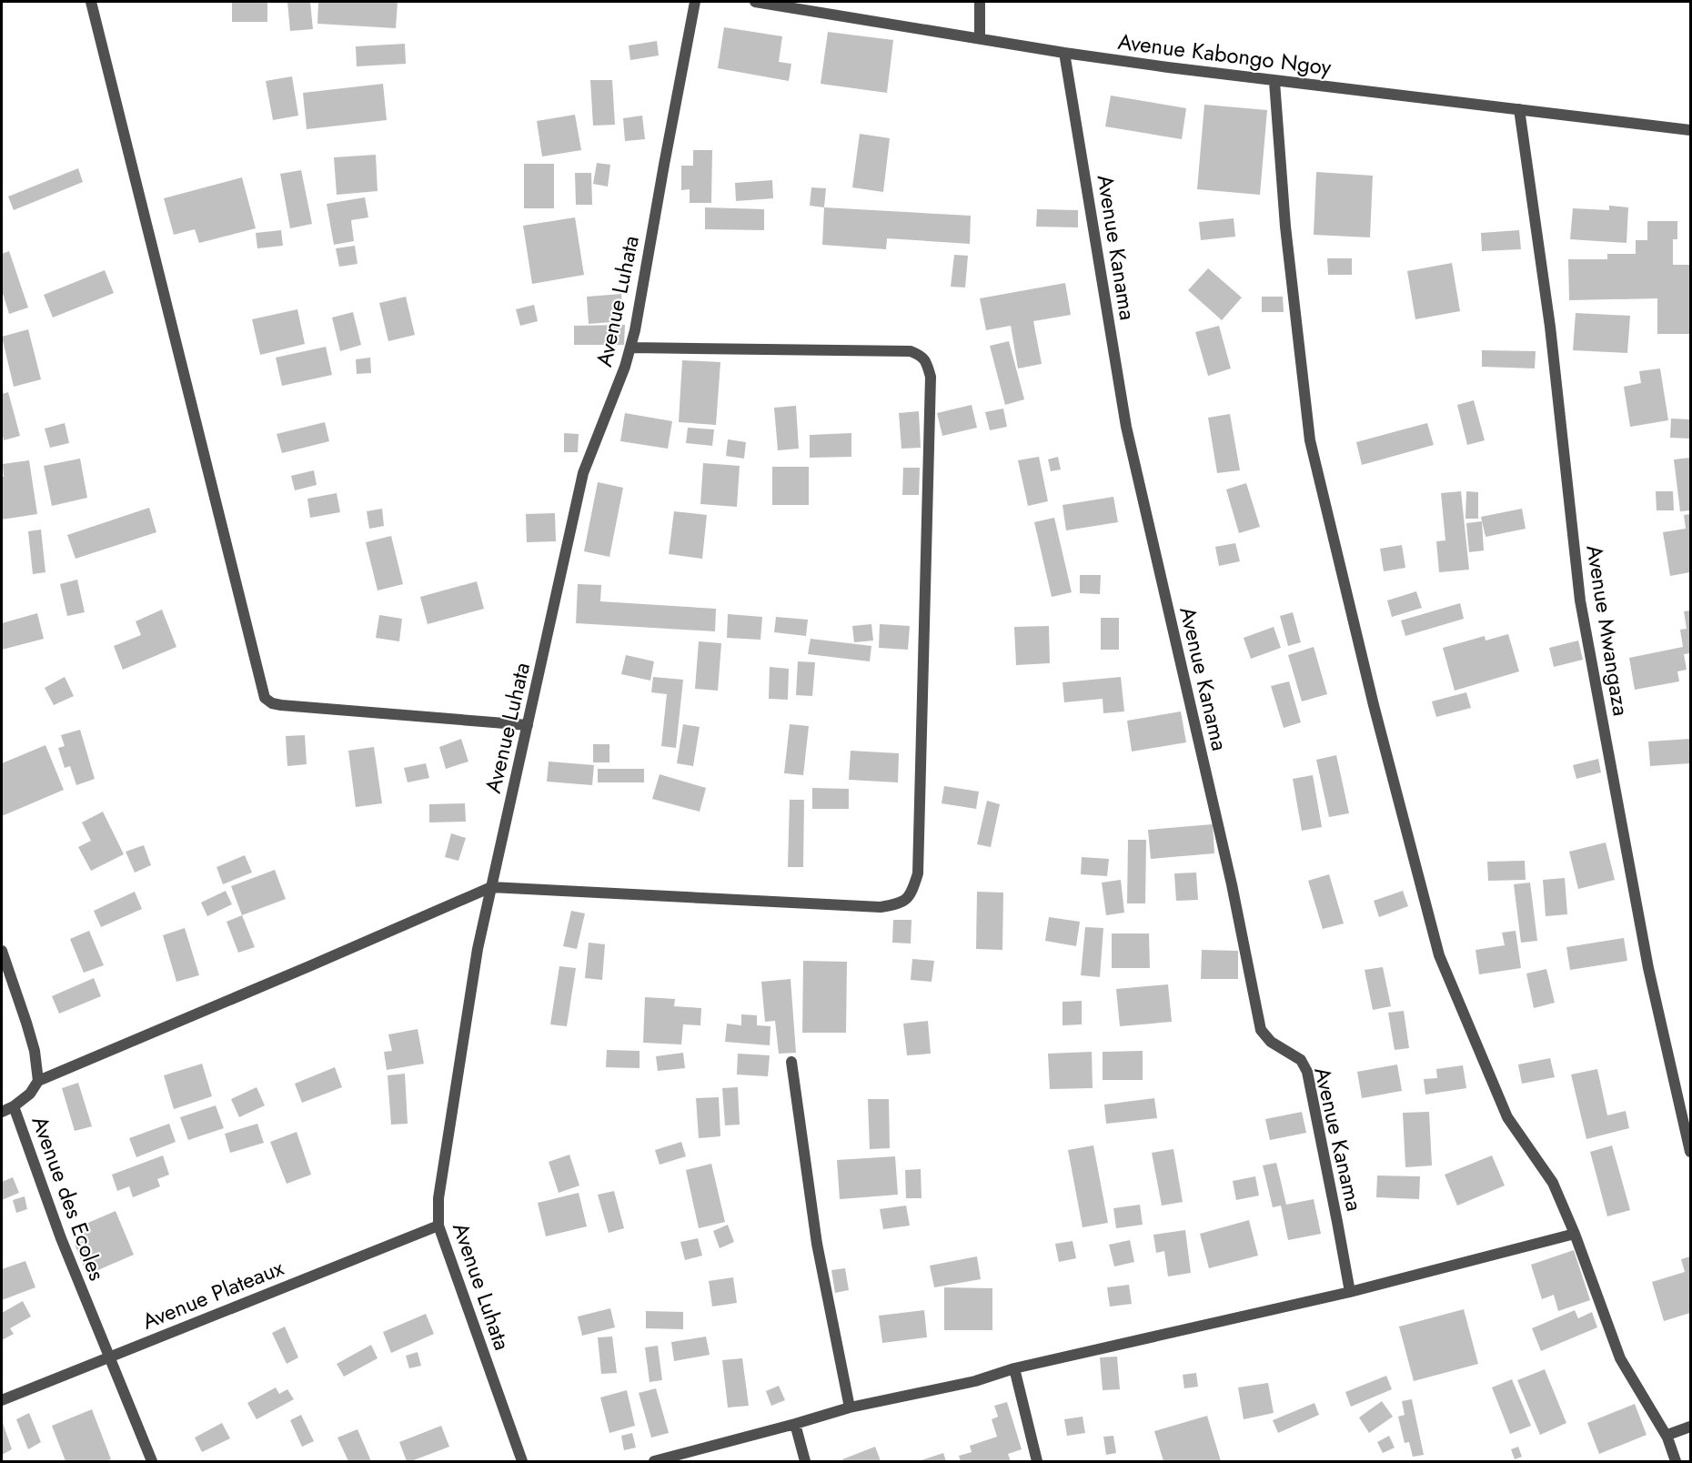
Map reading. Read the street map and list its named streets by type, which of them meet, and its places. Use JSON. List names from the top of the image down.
{
  "streets": {
    "street": [
      "Avenue Kabongo Ngoy",
      "Avenue Kanama",
      "Avenue Luhata",
      "Avenue Mwangaza",
      "Avenue des Ecoles",
      "Avenue Plateaux"
    ]
  },
  "crossings": [
    ["Avenue Kabongo Ngoy", "Avenue Kanama"],
    ["Avenue Kabongo Ngoy", "Avenue Mwangaza"],
    ["Avenue Luhata", "Avenue Plateaux"],
    ["Avenue des Ecoles", "Avenue Plateaux"]
  ]
}
